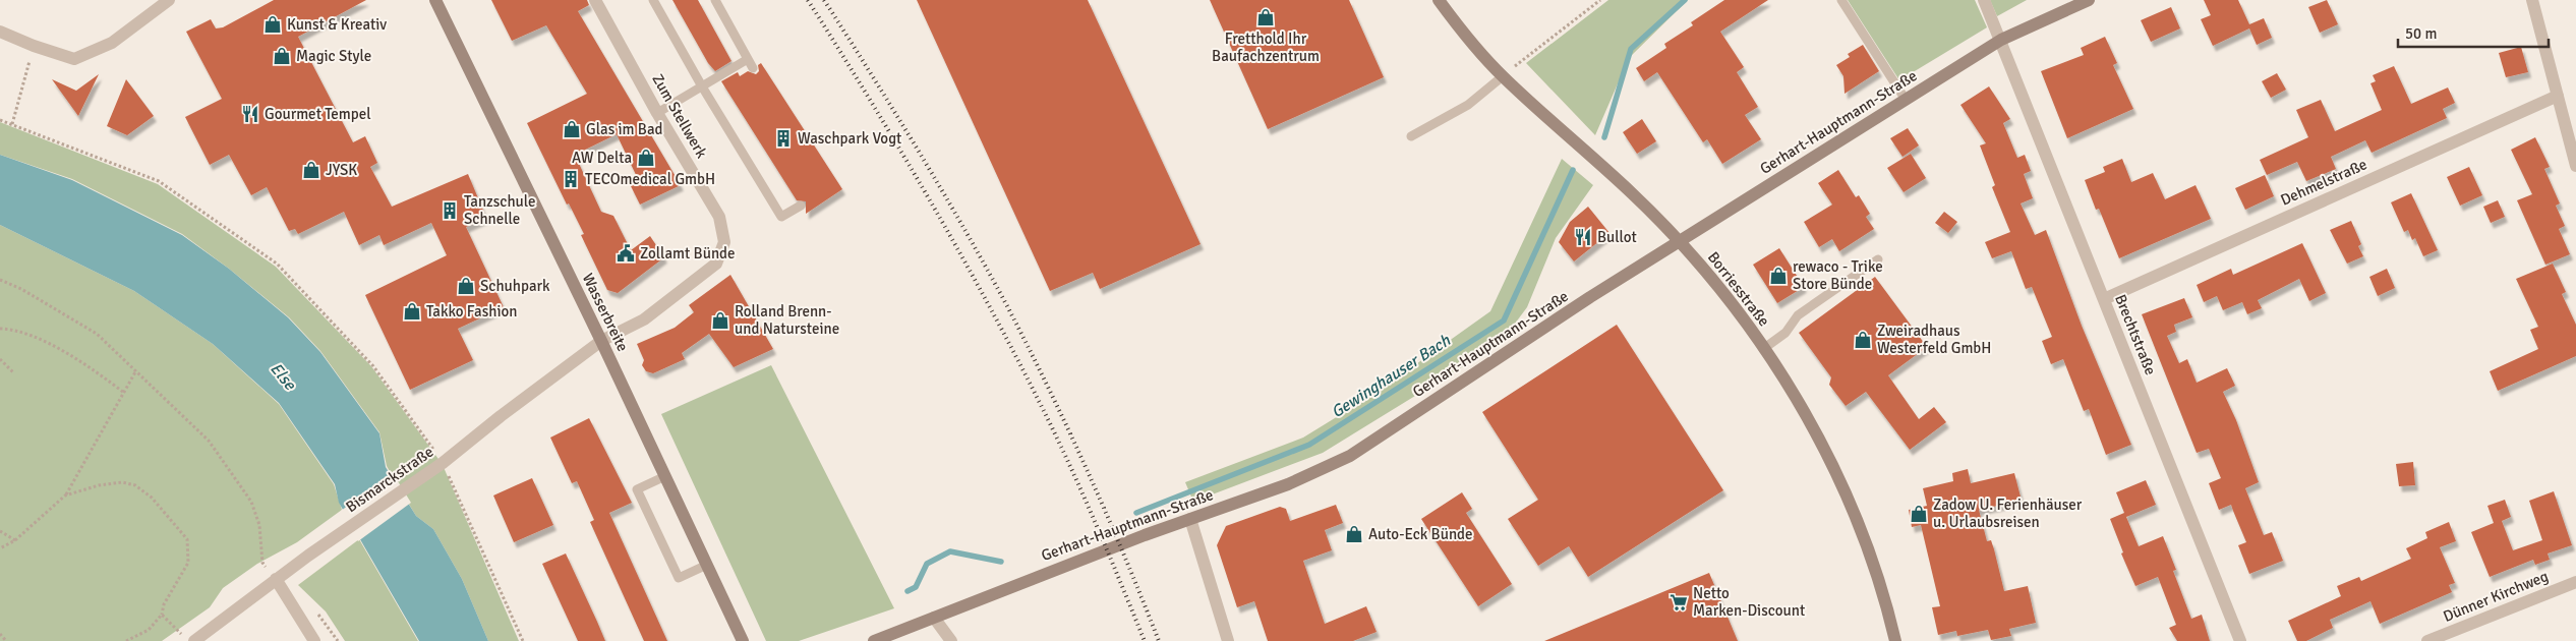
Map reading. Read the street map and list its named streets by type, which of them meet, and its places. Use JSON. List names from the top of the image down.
{
  "streets": {
    "main road": ["Gerhart-Hauptmann-Straße", "Borriesstraße", "Wasserbreite"],
    "street": [
      "Zum Stellwerk",
      "Dehmelstraße",
      "Brechtstraße",
      "Bismarckstraße",
      "Dünner Kirchweg"
    ]
  },
  "crossings": [
    ["Zum Stellwerk", "Wasserbreite"],
    ["Zum Stellwerk", "Bismarckstraße"],
    ["Gerhart-Hauptmann-Straße", "Borriesstraße"],
    ["Gerhart-Hauptmann-Straße", "Brechtstraße"],
    ["Dehmelstraße", "Brechtstraße"],
    ["Wasserbreite", "Bismarckstraße"]
  ],
  "water": ["Else", "Gewinghauser Bach"],
  "places": {
    "shop": [
      "Fretthold Ihr Baufachzentrum",
      "Kunst & Kreativ",
      "Magic Style",
      "Glas im Bad",
      "AW Delta",
      "JYSK",
      "rewaco - Trike Store Bünde",
      "Schuhpark",
      "Takko Fashion",
      "Rolland Brenn- und Natursteine",
      "Zweiradhaus Westerfeld GmbH",
      "Zadow U. Ferienhäuser u. Urlaubsreisen",
      "Auto-Eck Bünde"
    ],
    "restaurant": ["Gourmet Tempel", "Bullot"],
    "building": ["Waschpark Vogt", "TECOmedical GmbH", "Tanzschule Schnelle"],
    "public building": ["Zollamt Bünde"],
    "supermarket": ["Netto Marken-Discount"]
  },
  "scale_bar": "50 m"
}
